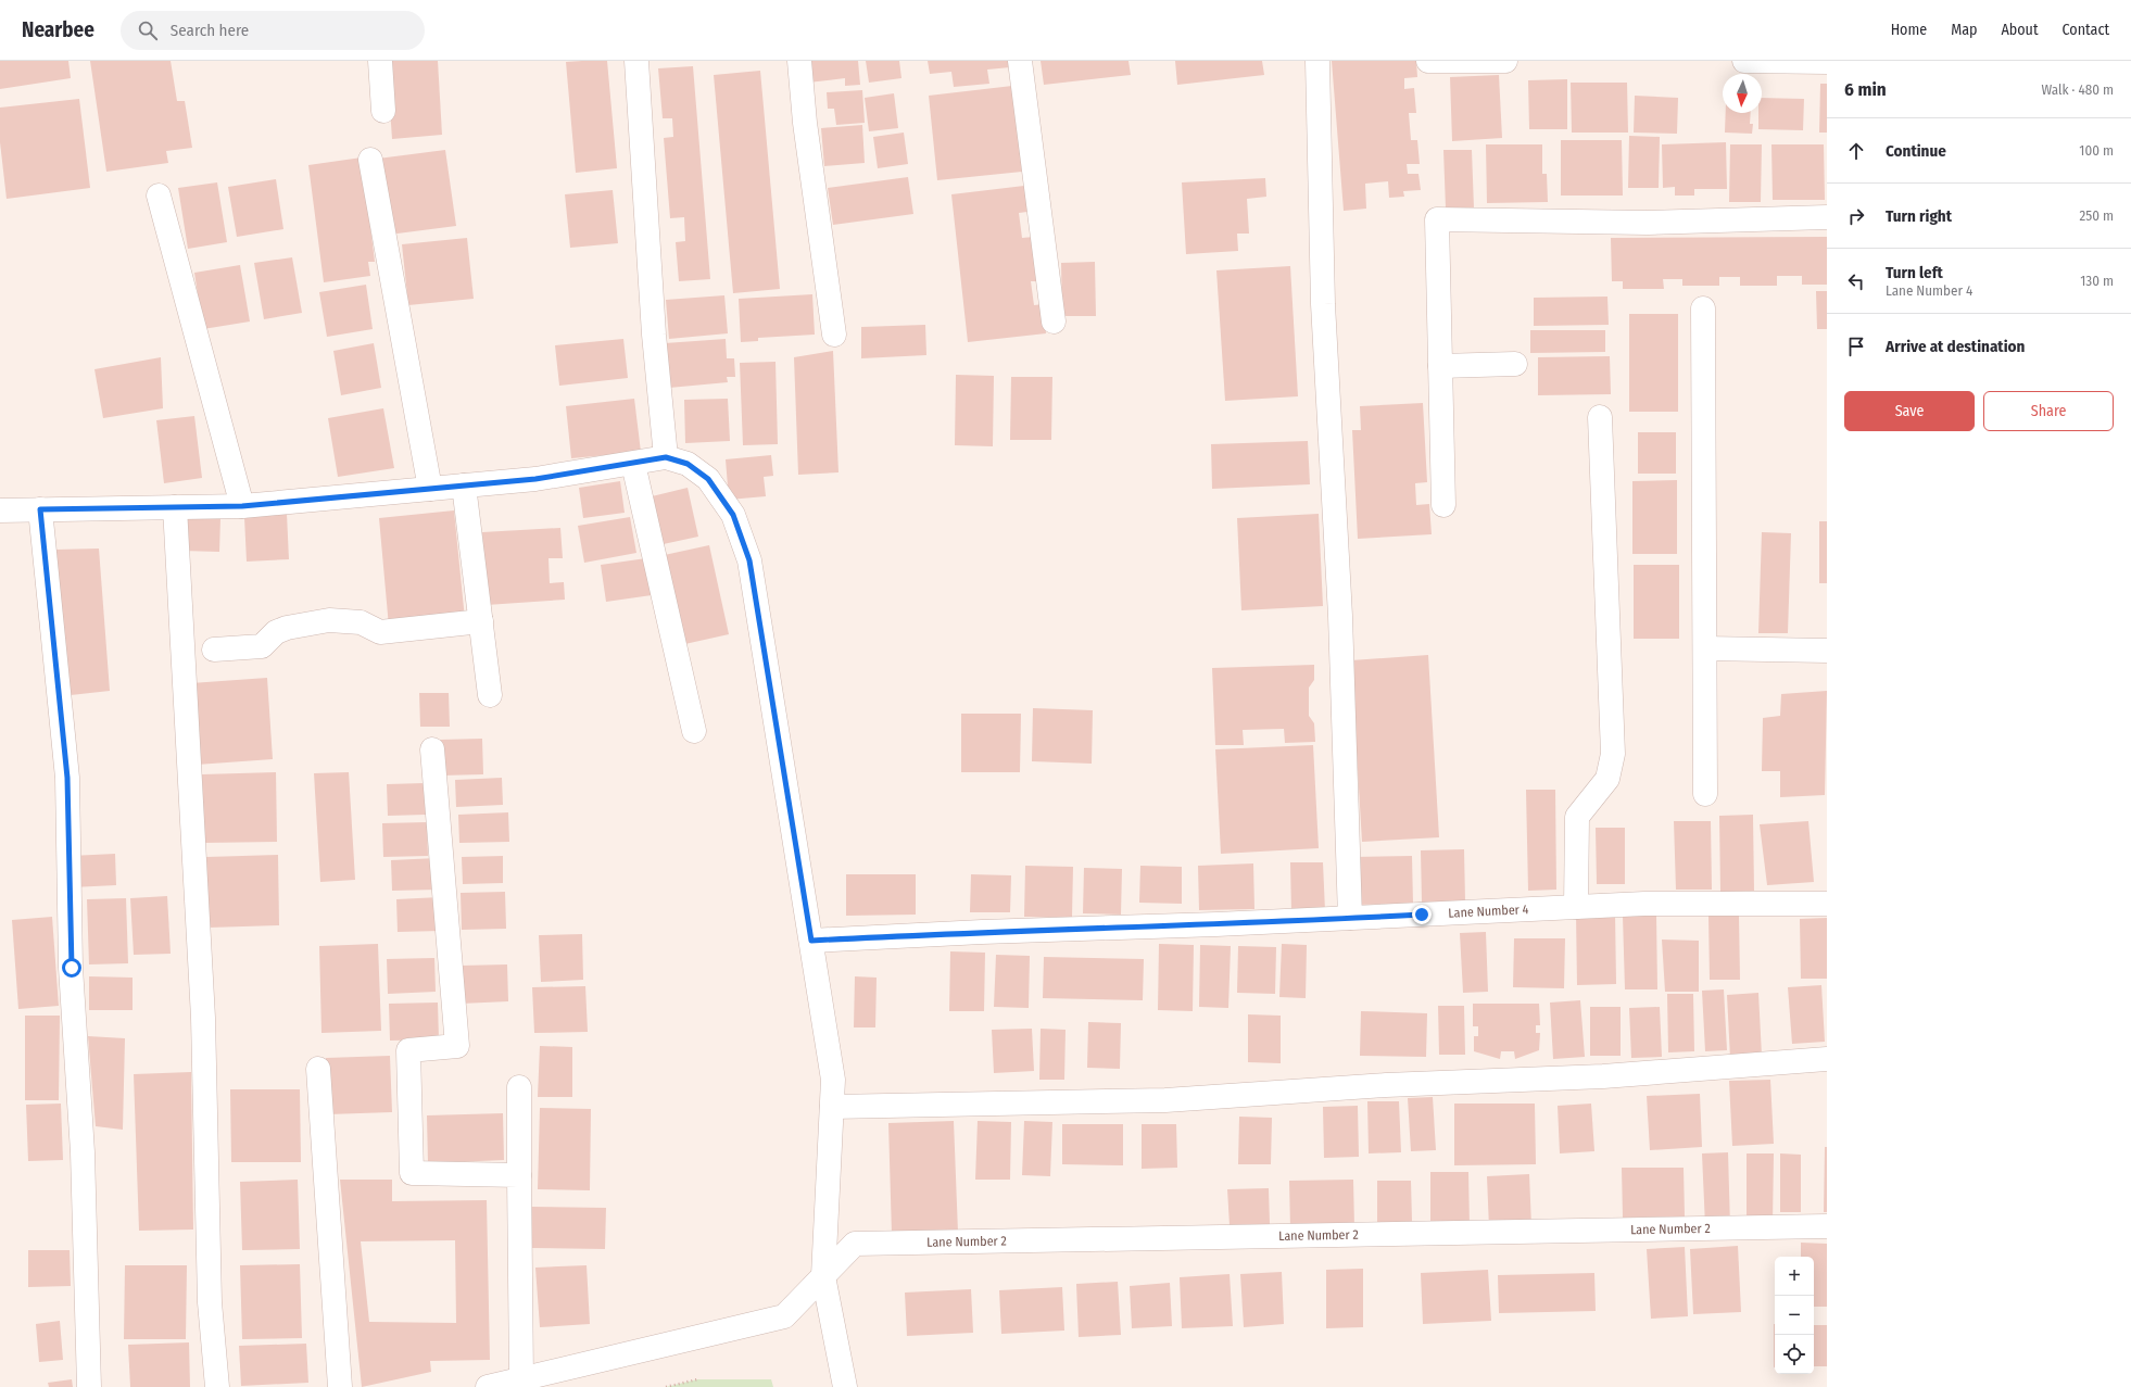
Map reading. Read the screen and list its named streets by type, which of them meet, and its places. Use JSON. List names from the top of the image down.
{
  "streets": {
    "street": ["Lane Number 4", "Lane Number 2"]
  },
  "north": "bottom",
  "page": {
    "header": "Nearbee",
    "search": "Search here",
    "nav": [
      "Home",
      "Map",
      "About",
      "Contact"
    ],
    "heading": ["6 min", "Walk · 480 m"],
    "list": [
      ["Continue", "100 m"],
      ["Turn right", "250 m"],
      ["Turn left", "Lane Number 4", "130 m"],
      "Arrive at destination"
    ],
    "buttons": ["Save", "Share"],
    "map_buttons": ["+", "−"]
  }
}
